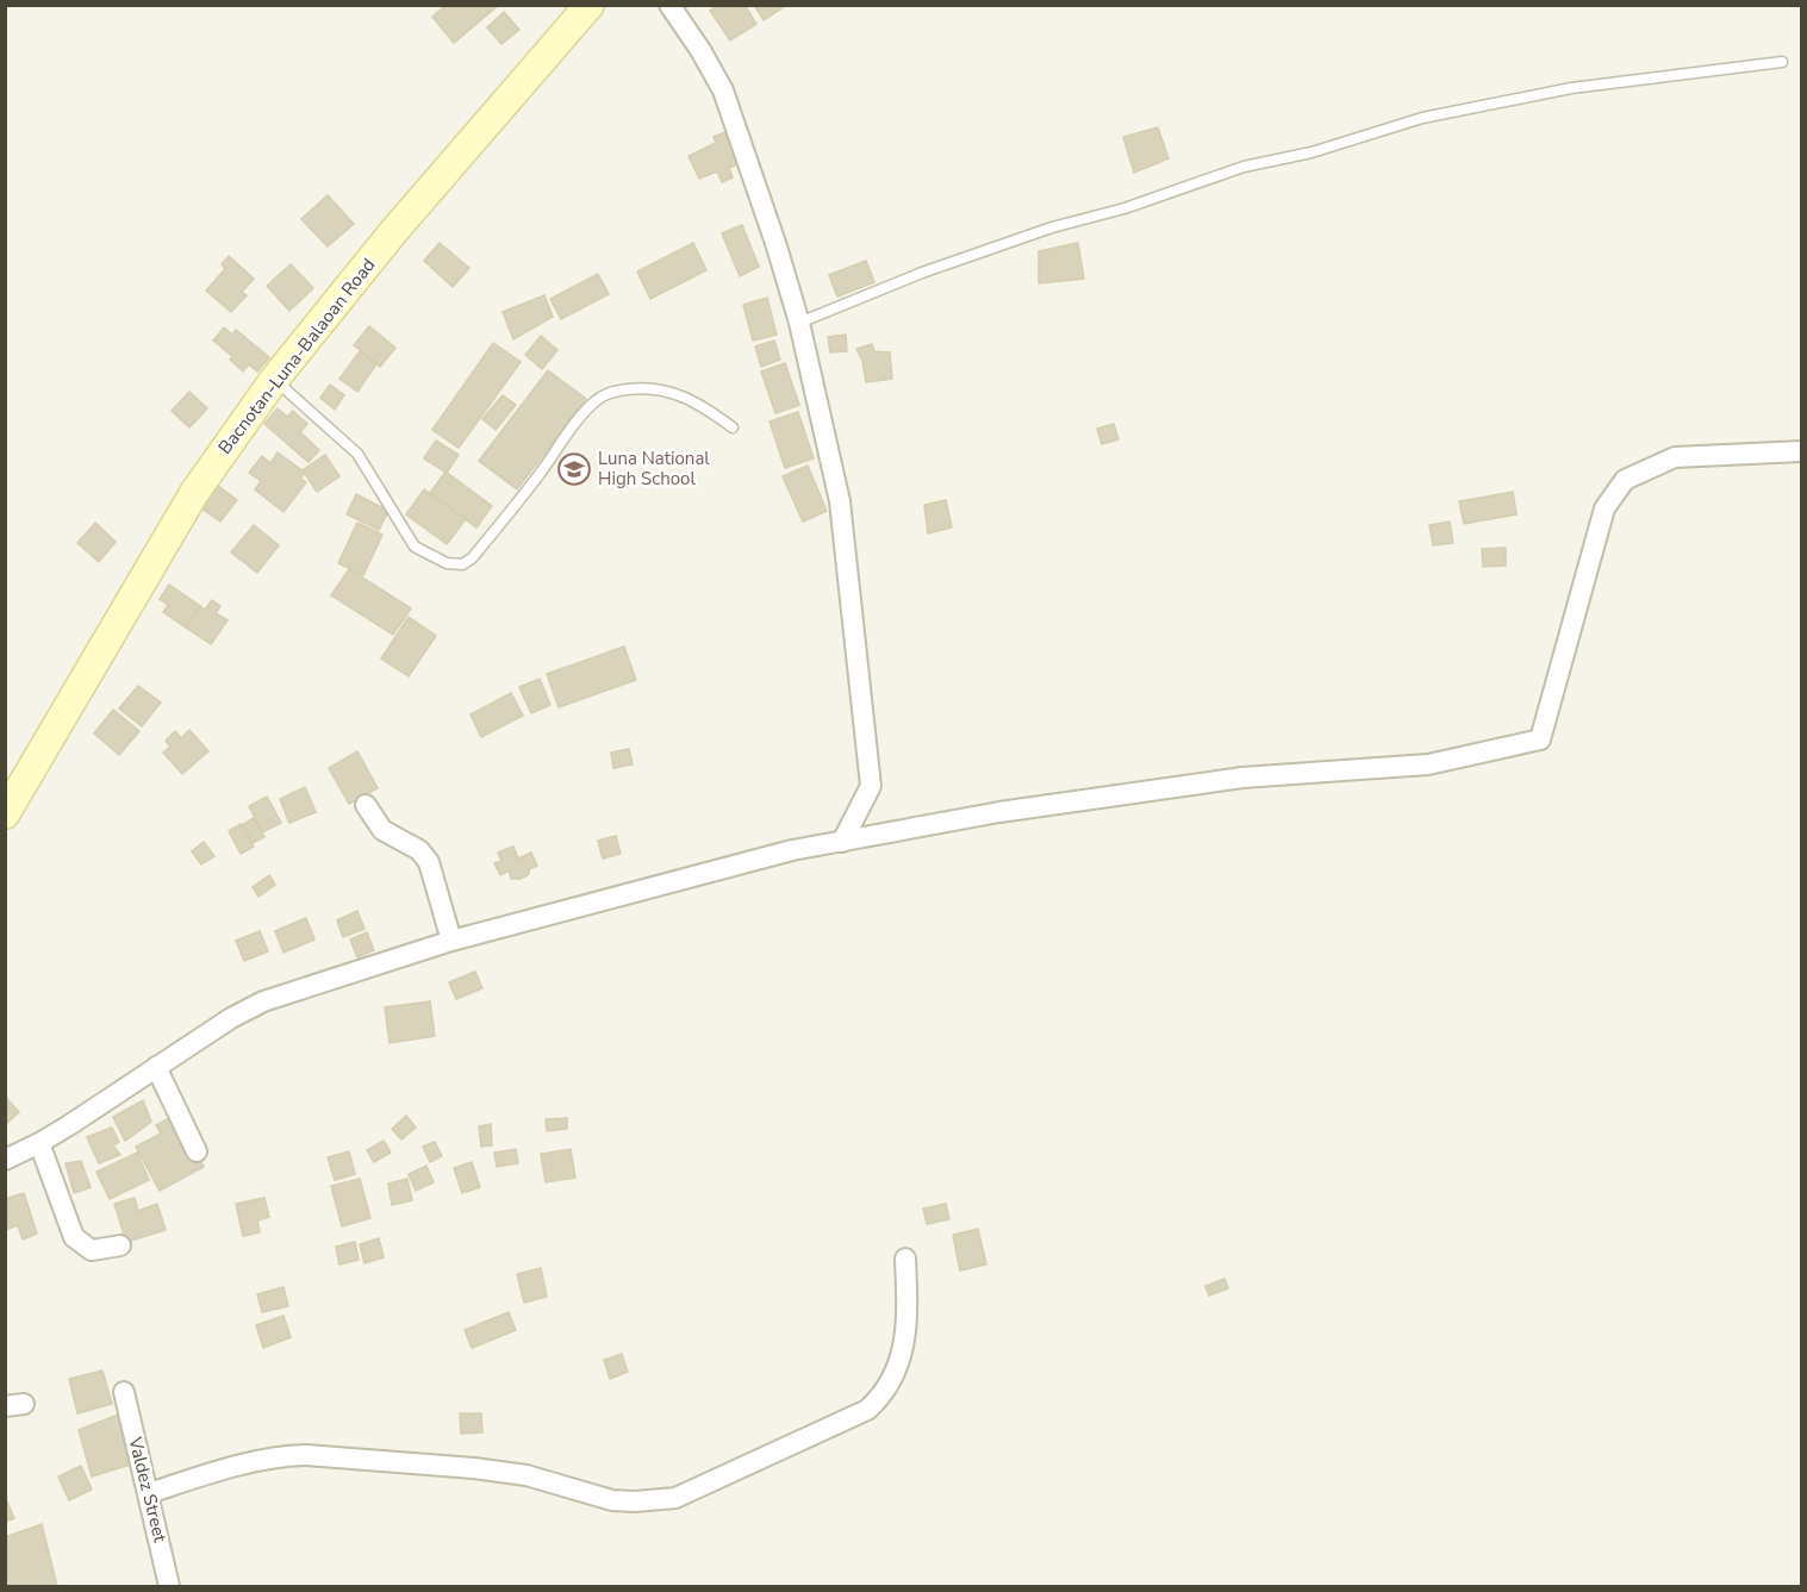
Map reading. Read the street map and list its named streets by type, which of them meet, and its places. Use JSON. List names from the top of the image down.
{
  "streets": {
    "main road": ["Bacnotan-Luna-Balaoan Road"],
    "street": ["Valdez Street"]
  },
  "places": {
    "school or university": ["Luna National High School"]
  }
}
